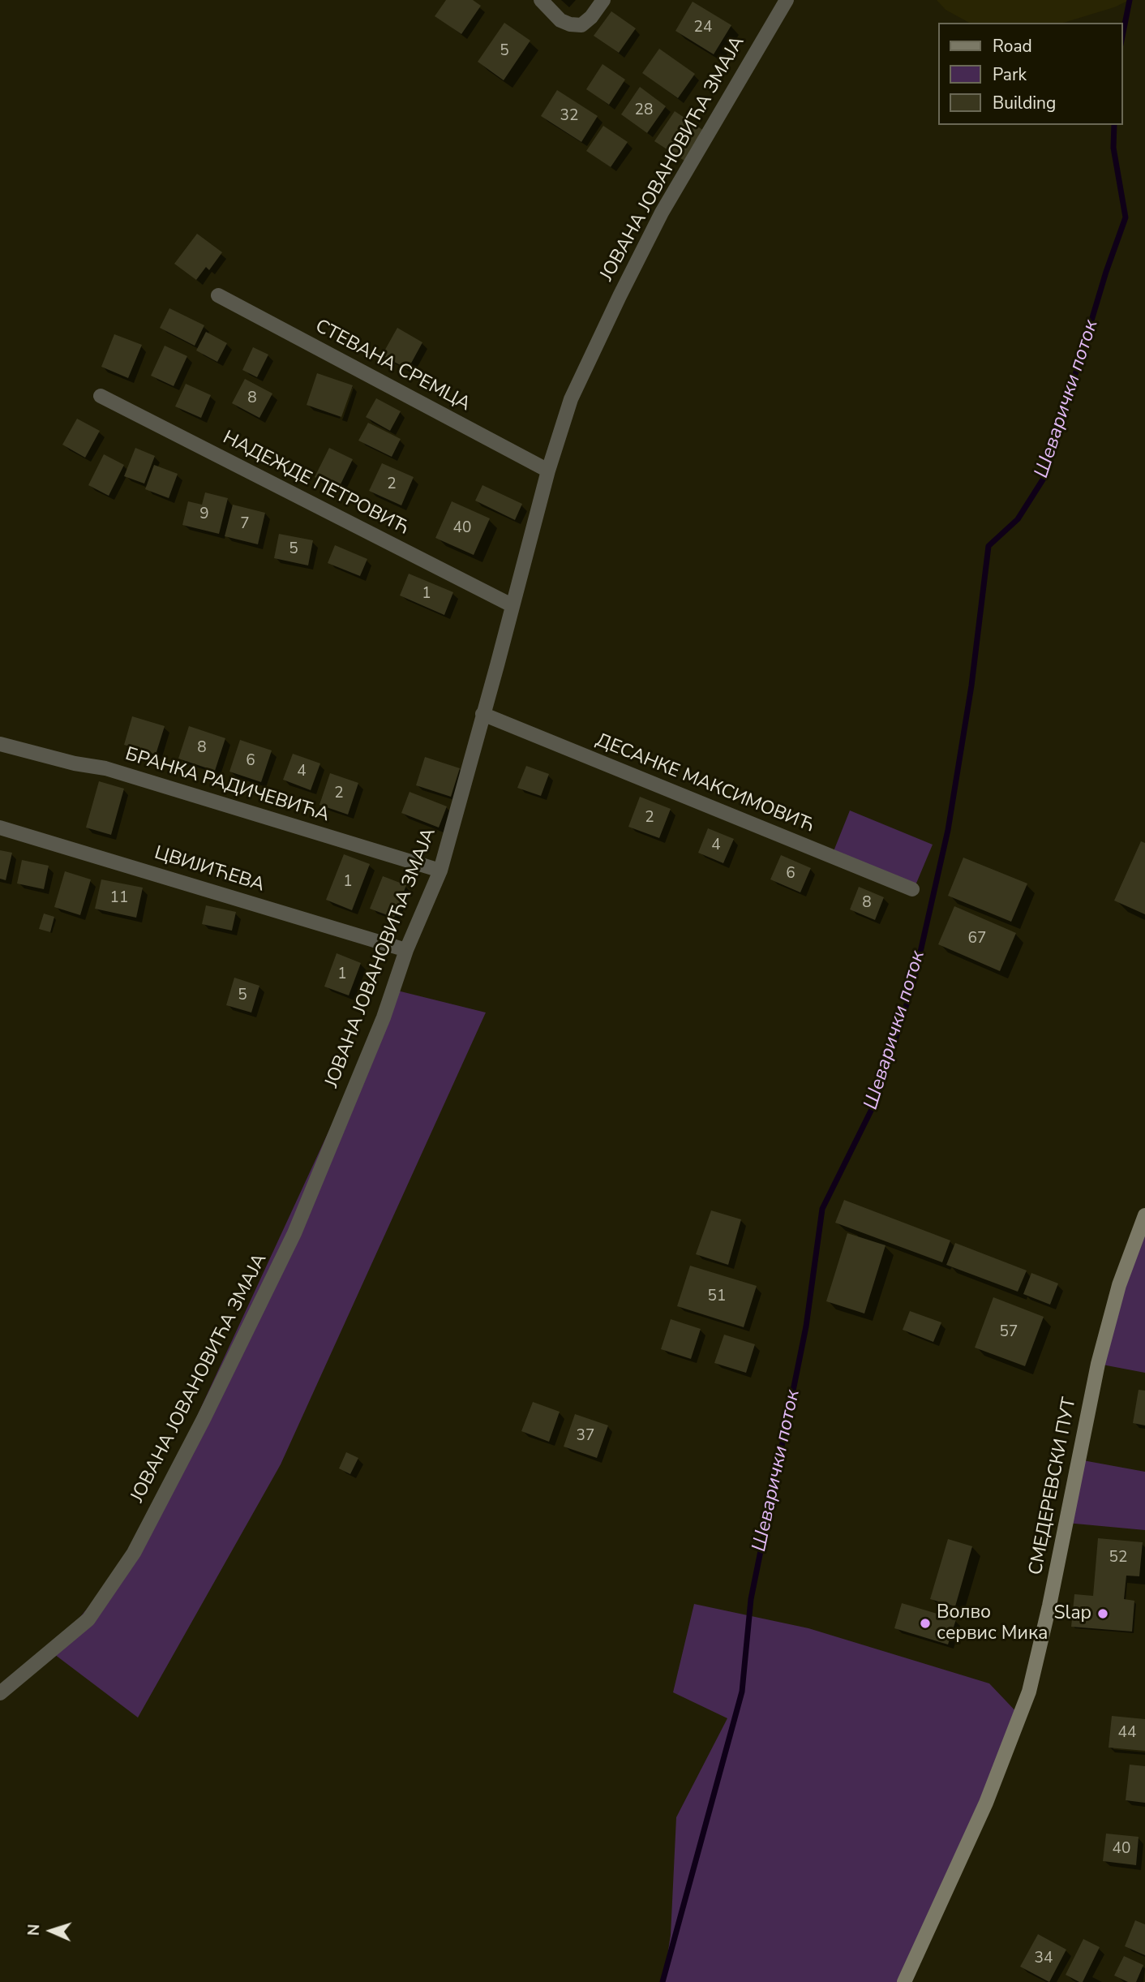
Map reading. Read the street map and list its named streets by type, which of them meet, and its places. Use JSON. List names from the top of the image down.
{
  "streets": {
    "main road": ["СМЕДЕРЕВСКИ ПУТ"],
    "street": [
      "ЈОВАНА ЈОВАНОВИЋА ЗМАЈА",
      "СТЕВАНА СРЕМЦА",
      "НАДЕЖДЕ ПЕТРОВИЋ",
      "ДЕСАНКЕ МАКСИМОВИЋ",
      "БРАНКА РАДИЧЕВИЋА",
      "ЦВИЈИЋЕВА"
    ]
  },
  "crossings": [
    ["ЈОВАНА ЈОВАНОВИЋА ЗМАЈА", "СТЕВАНА СРЕМЦА"],
    ["ЈОВАНА ЈОВАНОВИЋА ЗМАЈА", "НАДЕЖДЕ ПЕТРОВИЋ"],
    ["ЈОВАНА ЈОВАНОВИЋА ЗМАЈА", "ДЕСАНКЕ МАКСИМОВИЋ"],
    ["ЈОВАНА ЈОВАНОВИЋА ЗМАЈА", "БРАНКА РАДИЧЕВИЋА"],
    ["ЈОВАНА ЈОВАНОВИЋА ЗМАЈА", "ЦВИЈИЋЕВА"]
  ],
  "water": ["Шеварички поток"],
  "places": ["Slap", "Волво сервис Мика"],
  "house_numbers": [
    "24",
    "5",
    "28",
    "32",
    "8",
    "2",
    "9",
    "7",
    "40",
    "5",
    "1",
    "8",
    "6",
    "4",
    "2",
    "2",
    "4",
    "6",
    "1",
    "11",
    "8",
    "67",
    "1",
    "5",
    "51",
    "57",
    "37",
    "52",
    "44",
    "40",
    "34"
  ],
  "legend": ["Road", "Park", "Building"],
  "north": "left"
}
